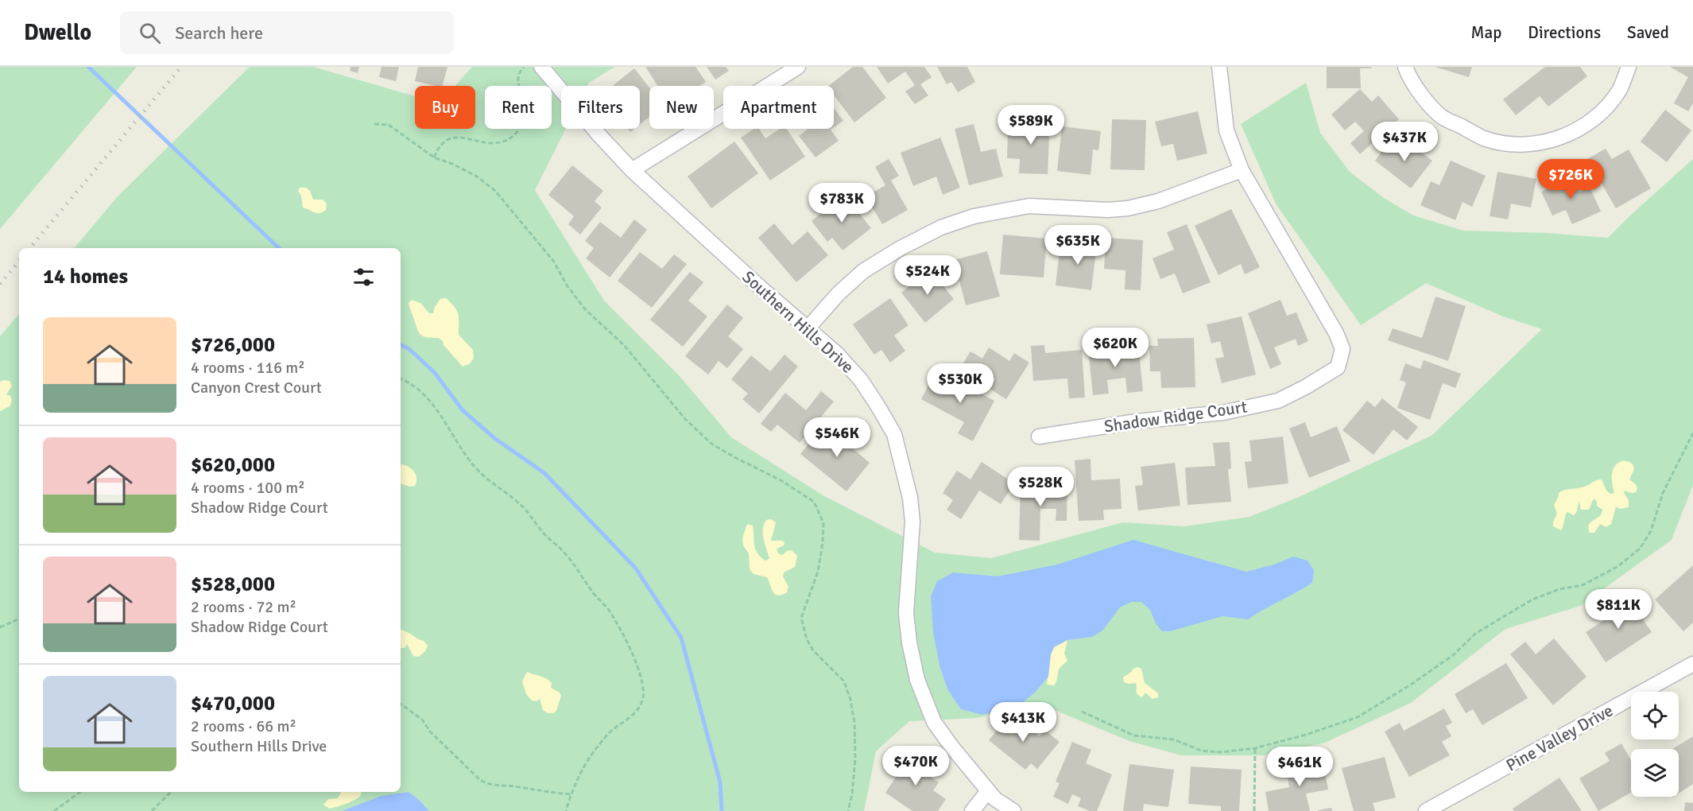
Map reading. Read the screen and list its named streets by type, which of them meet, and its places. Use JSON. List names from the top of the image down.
{
  "streets": {
    "street": ["Southern Hills Drive", "Shadow Ridge Court", "Pine Valley Drive"]
  },
  "page": {
    "header": "Dwello",
    "search": "Search here",
    "nav": ["Map", "Directions", "Saved"],
    "chip": [
      "Buy",
      "Rent",
      "Filters",
      "New",
      "Apartment"
    ],
    "price": [
      "$589K",
      "$437K",
      "$726K",
      "$783K",
      "$635K",
      "$524K",
      "$620K",
      "$530K",
      "$546K",
      "$528K",
      "$811K",
      "$413K",
      "$470K",
      "$461K"
    ],
    "heading": "14 homes",
    "list": [
      {
        "name": "$726,000",
        "note": "4 rooms · 116 m² · Canyon Crest Court"
      },
      {
        "name": "$620,000",
        "note": "4 rooms · 100 m² · Shadow Ridge Court"
      },
      {
        "name": "$528,000",
        "note": "2 rooms · 72 m² · Shadow Ridge Court"
      },
      {
        "name": "$470,000",
        "note": "2 rooms · 66 m² · Southern Hills Drive"
      }
    ]
  }
}
